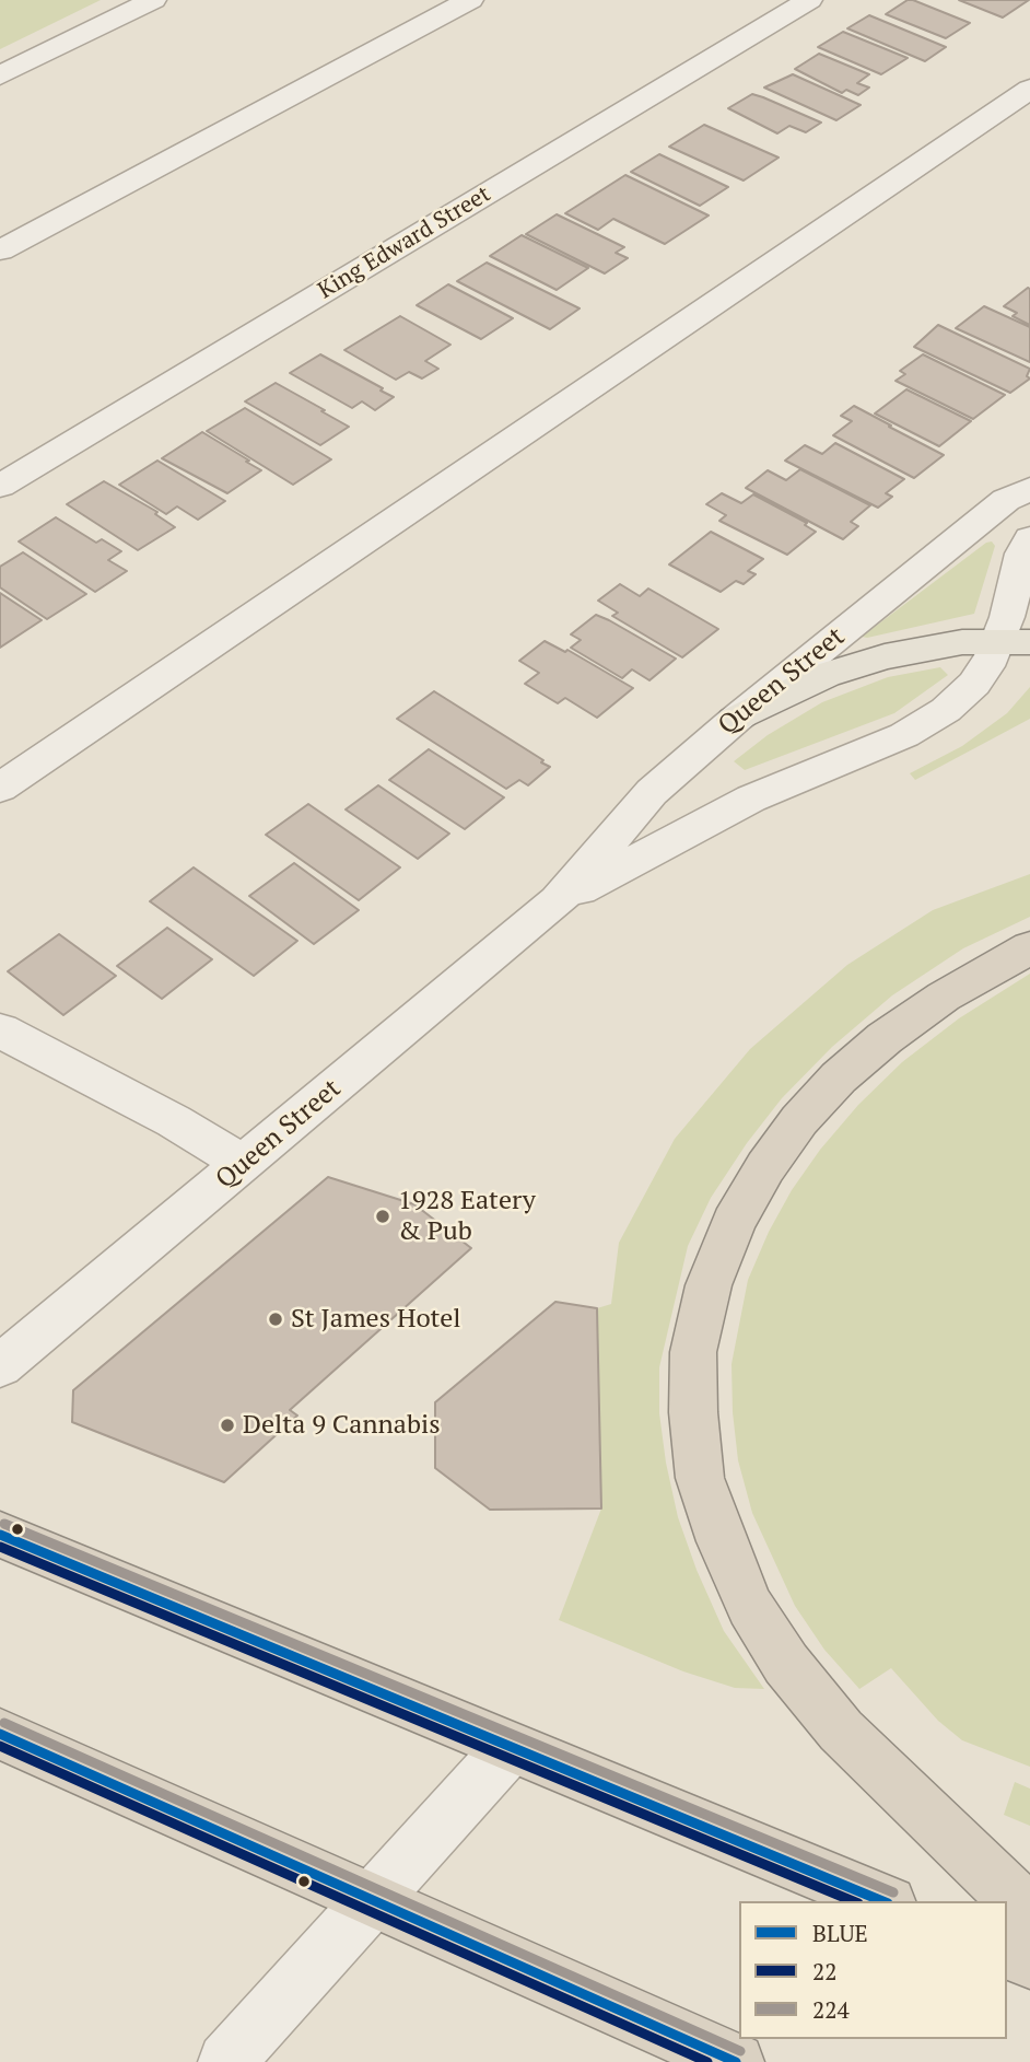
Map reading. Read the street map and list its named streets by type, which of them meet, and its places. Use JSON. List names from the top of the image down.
{
  "streets": {
    "street": ["King Edward Street", "Queen Street"]
  },
  "places": ["1928 Eatery & Pub", "St James Hotel", "Delta 9 Cannabis"],
  "lines": ["transit line 224", "transit line BLUE", "transit line 22"],
  "legend": ["BLUE", "22", "224"]
}
